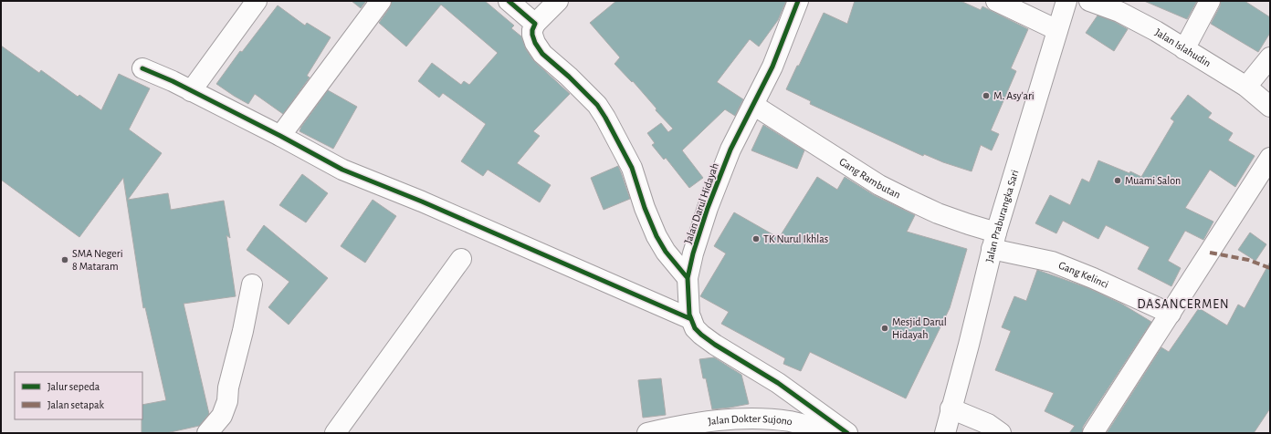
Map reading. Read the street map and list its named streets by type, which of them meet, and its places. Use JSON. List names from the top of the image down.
{
  "streets": {
    "main road": [
      "Jalan Islahudin",
      "Gang Rambutan",
      "Jalan Darul Hidayah",
      "Jalan Praburangka Sari",
      "Gang Kelinci",
      "Jalan Dokter Sujono"
    ]
  },
  "crossings": [
    ["Gang Rambutan", "Jalan Darul Hidayah"],
    ["Gang Rambutan", "Jalan Praburangka Sari"],
    ["Gang Rambutan", "Gang Kelinci"],
    ["Jalan Praburangka Sari", "Gang Kelinci"]
  ],
  "districts": ["DASANCERMEN"],
  "places": [
    "M. Asy'ari",
    "Muami Salon",
    "TK Nurul Ikhlas",
    "SMA Negeri 8 Mataram",
    "Mesjid Darul Hidayah"
  ],
  "legend": ["Jalur sepeda", "Jalan setapak"]
}
